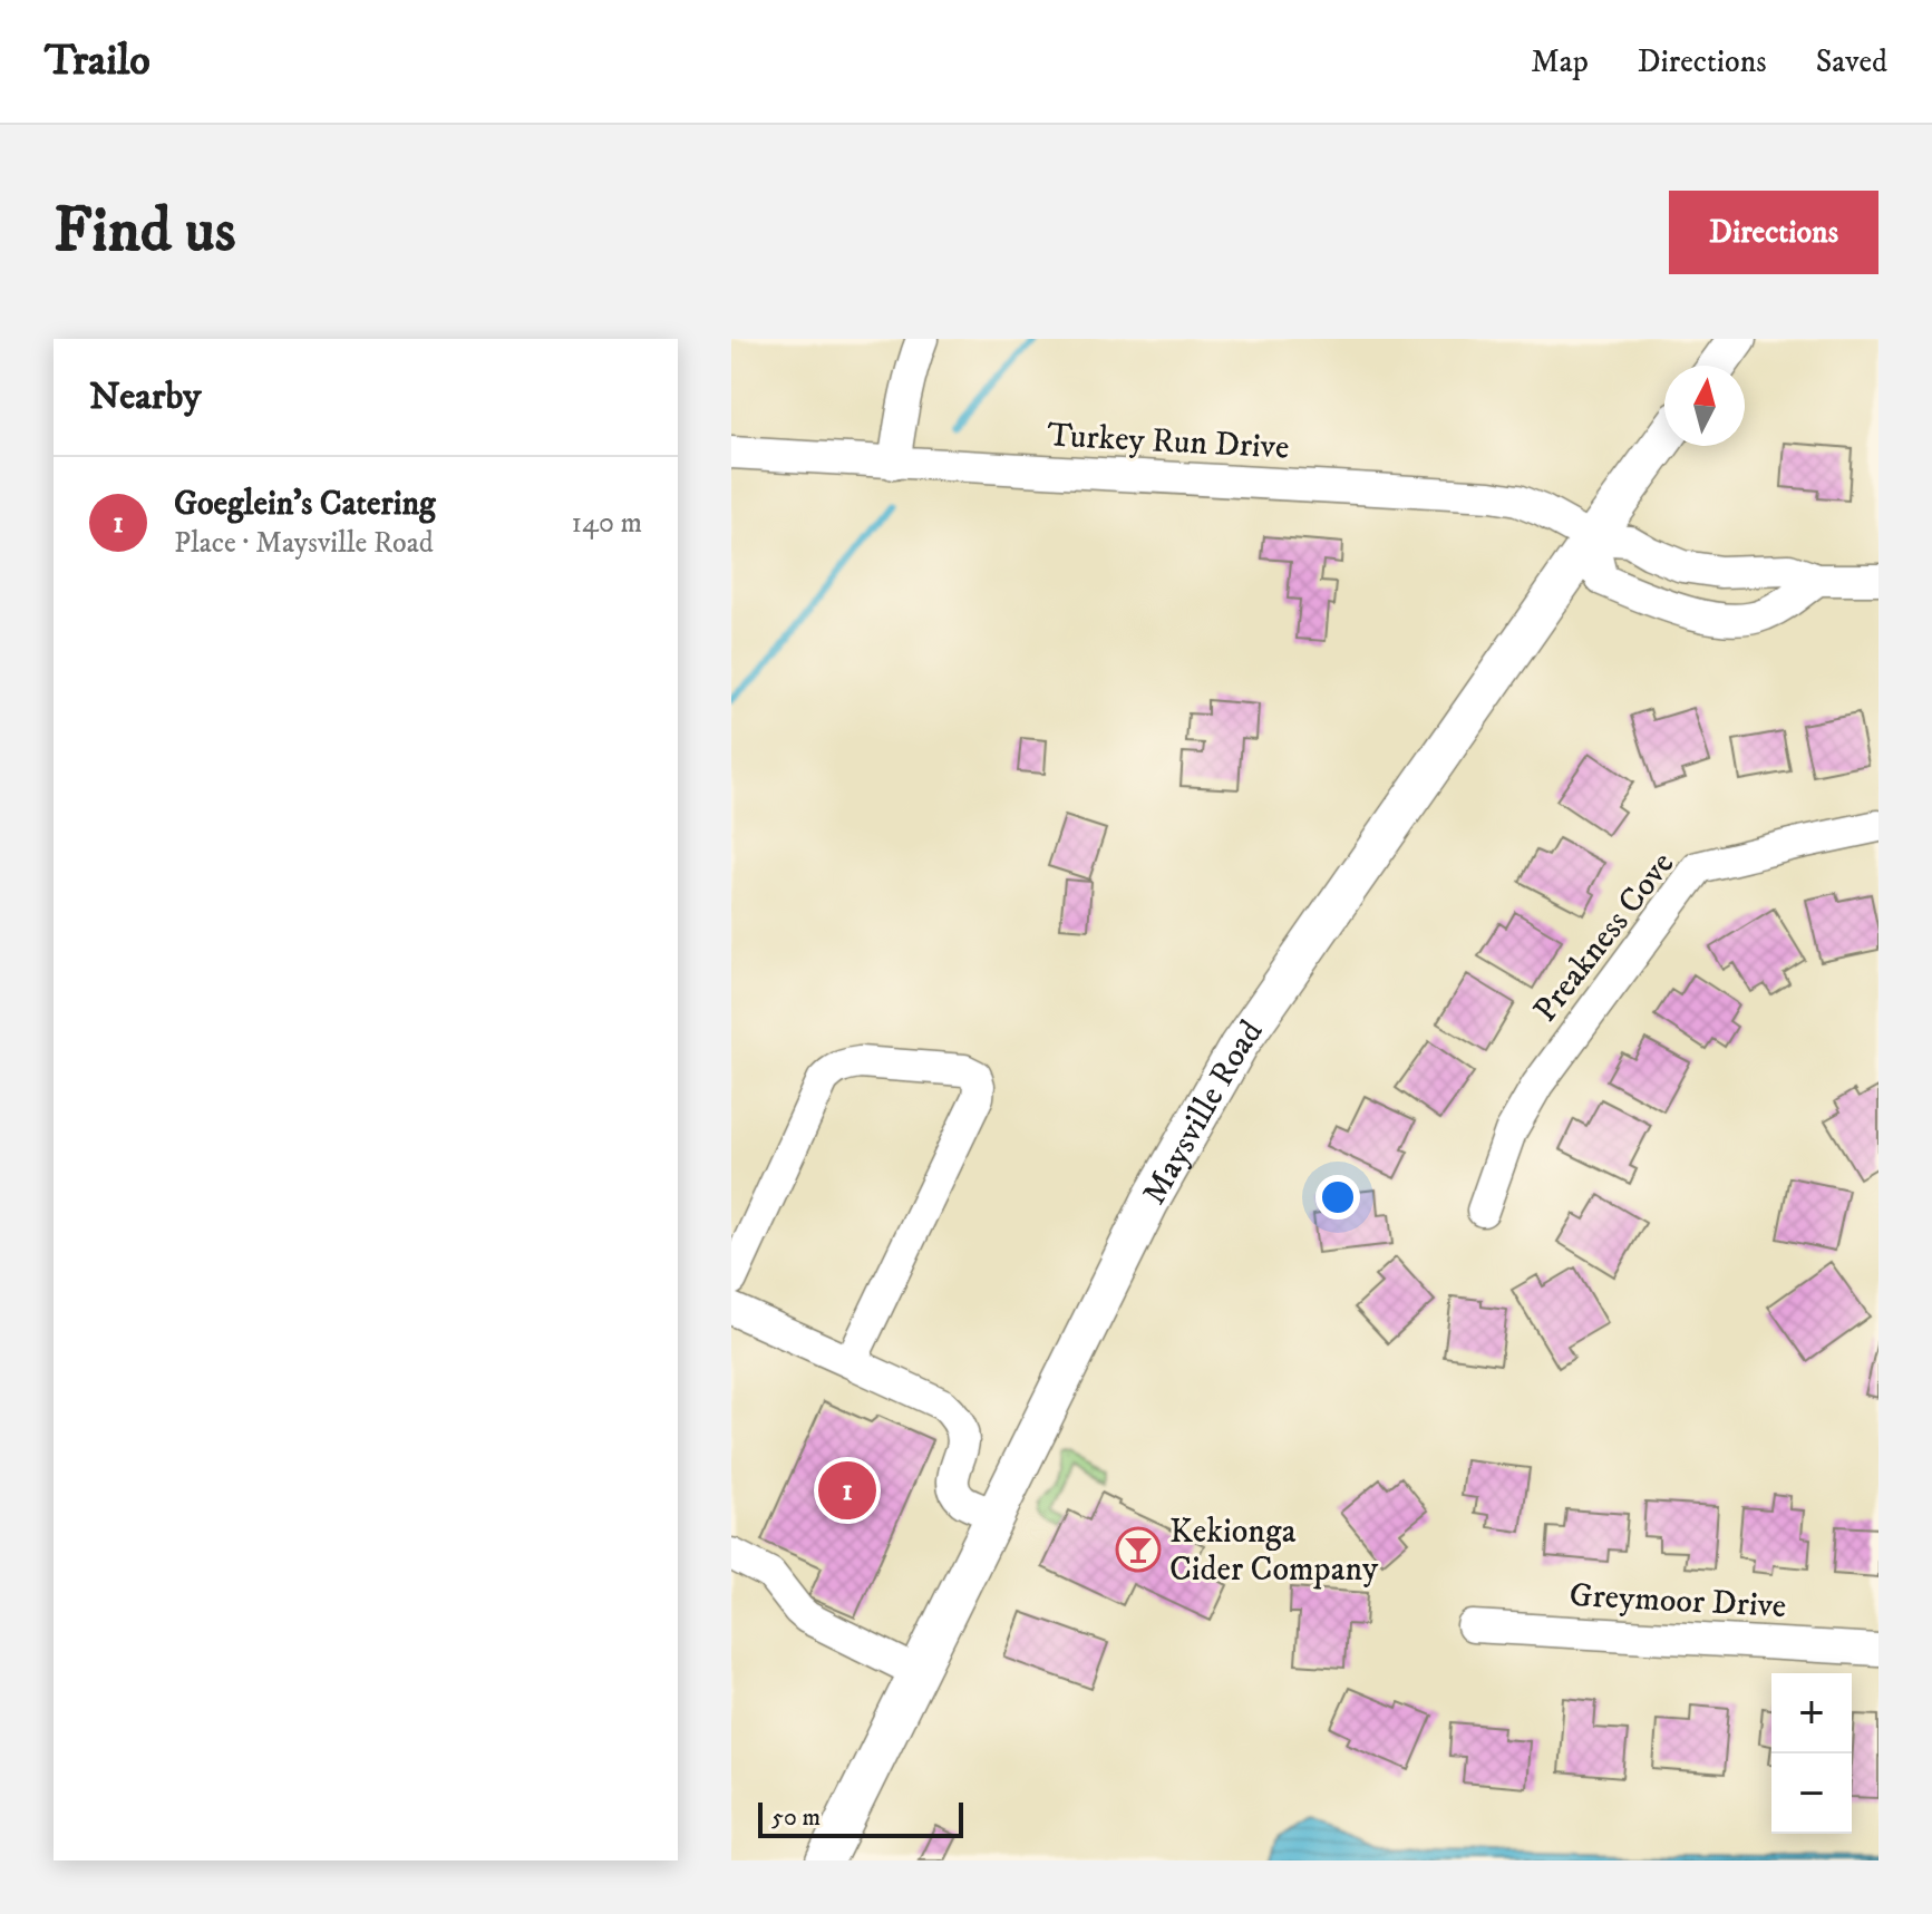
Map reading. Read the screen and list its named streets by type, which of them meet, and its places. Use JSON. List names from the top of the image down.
{
  "streets": {
    "main road": ["Maysville Road"],
    "street": ["Turkey Run Drive", "Preakness Cove", "Greymoor Drive"]
  },
  "crossings": [
    ["Turkey Run Drive", "Maysville Road"]
  ],
  "places": {
    "bar": ["Kekionga Cider Company"]
  },
  "scale_bar": "50 m",
  "north": "top",
  "page": {
    "header": "Trailo",
    "nav": ["Map", "Directions", "Saved"],
    "buttons": "Directions",
    "title": "Find us",
    "heading": "Nearby",
    "list": [
      {
        "mark": "1",
        "name": "Goeglein's Catering",
        "note": "Place · Maysville Road",
        "value": "140 m"
      }
    ],
    "pins": "1",
    "map_buttons": ["+", "−"],
    "scale": "50 m"
  }
}
